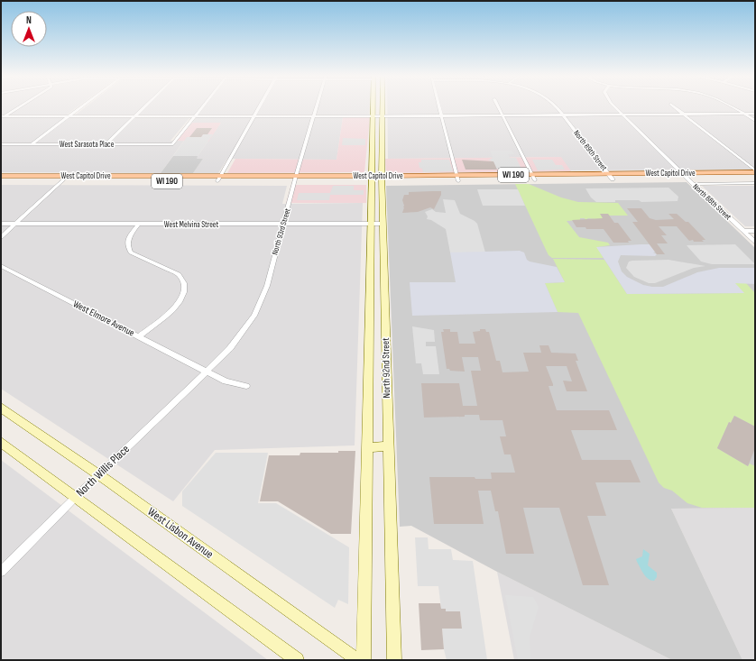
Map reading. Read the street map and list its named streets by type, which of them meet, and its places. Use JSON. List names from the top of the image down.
{
  "streets": {
    "main road": [
      "West Capitol Drive",
      "WI 190",
      "North 92nd Street",
      "West Lisbon Avenue"
    ],
    "street": [
      "West Sarasota Place",
      "North 89th Street",
      "North 88th Street",
      "West Melvina Street",
      "North 93rd Street",
      "West Elmore Avenue",
      "North Willis Place"
    ]
  },
  "crossings": [
    ["North 89th Street", "West Capitol Drive"],
    ["West Capitol Drive", "North 88th Street"],
    ["West Capitol Drive", "North 93rd Street"],
    ["West Capitol Drive", "North 92nd Street"],
    ["West Melvina Street", "North 93rd Street"],
    ["West Melvina Street", "North 92nd Street"],
    ["North 93rd Street", "West Elmore Avenue"],
    ["North 93rd Street", "North Willis Place"],
    ["West Elmore Avenue", "North Willis Place"],
    ["North Willis Place", "West Lisbon Avenue"]
  ],
  "north": "top"
}
